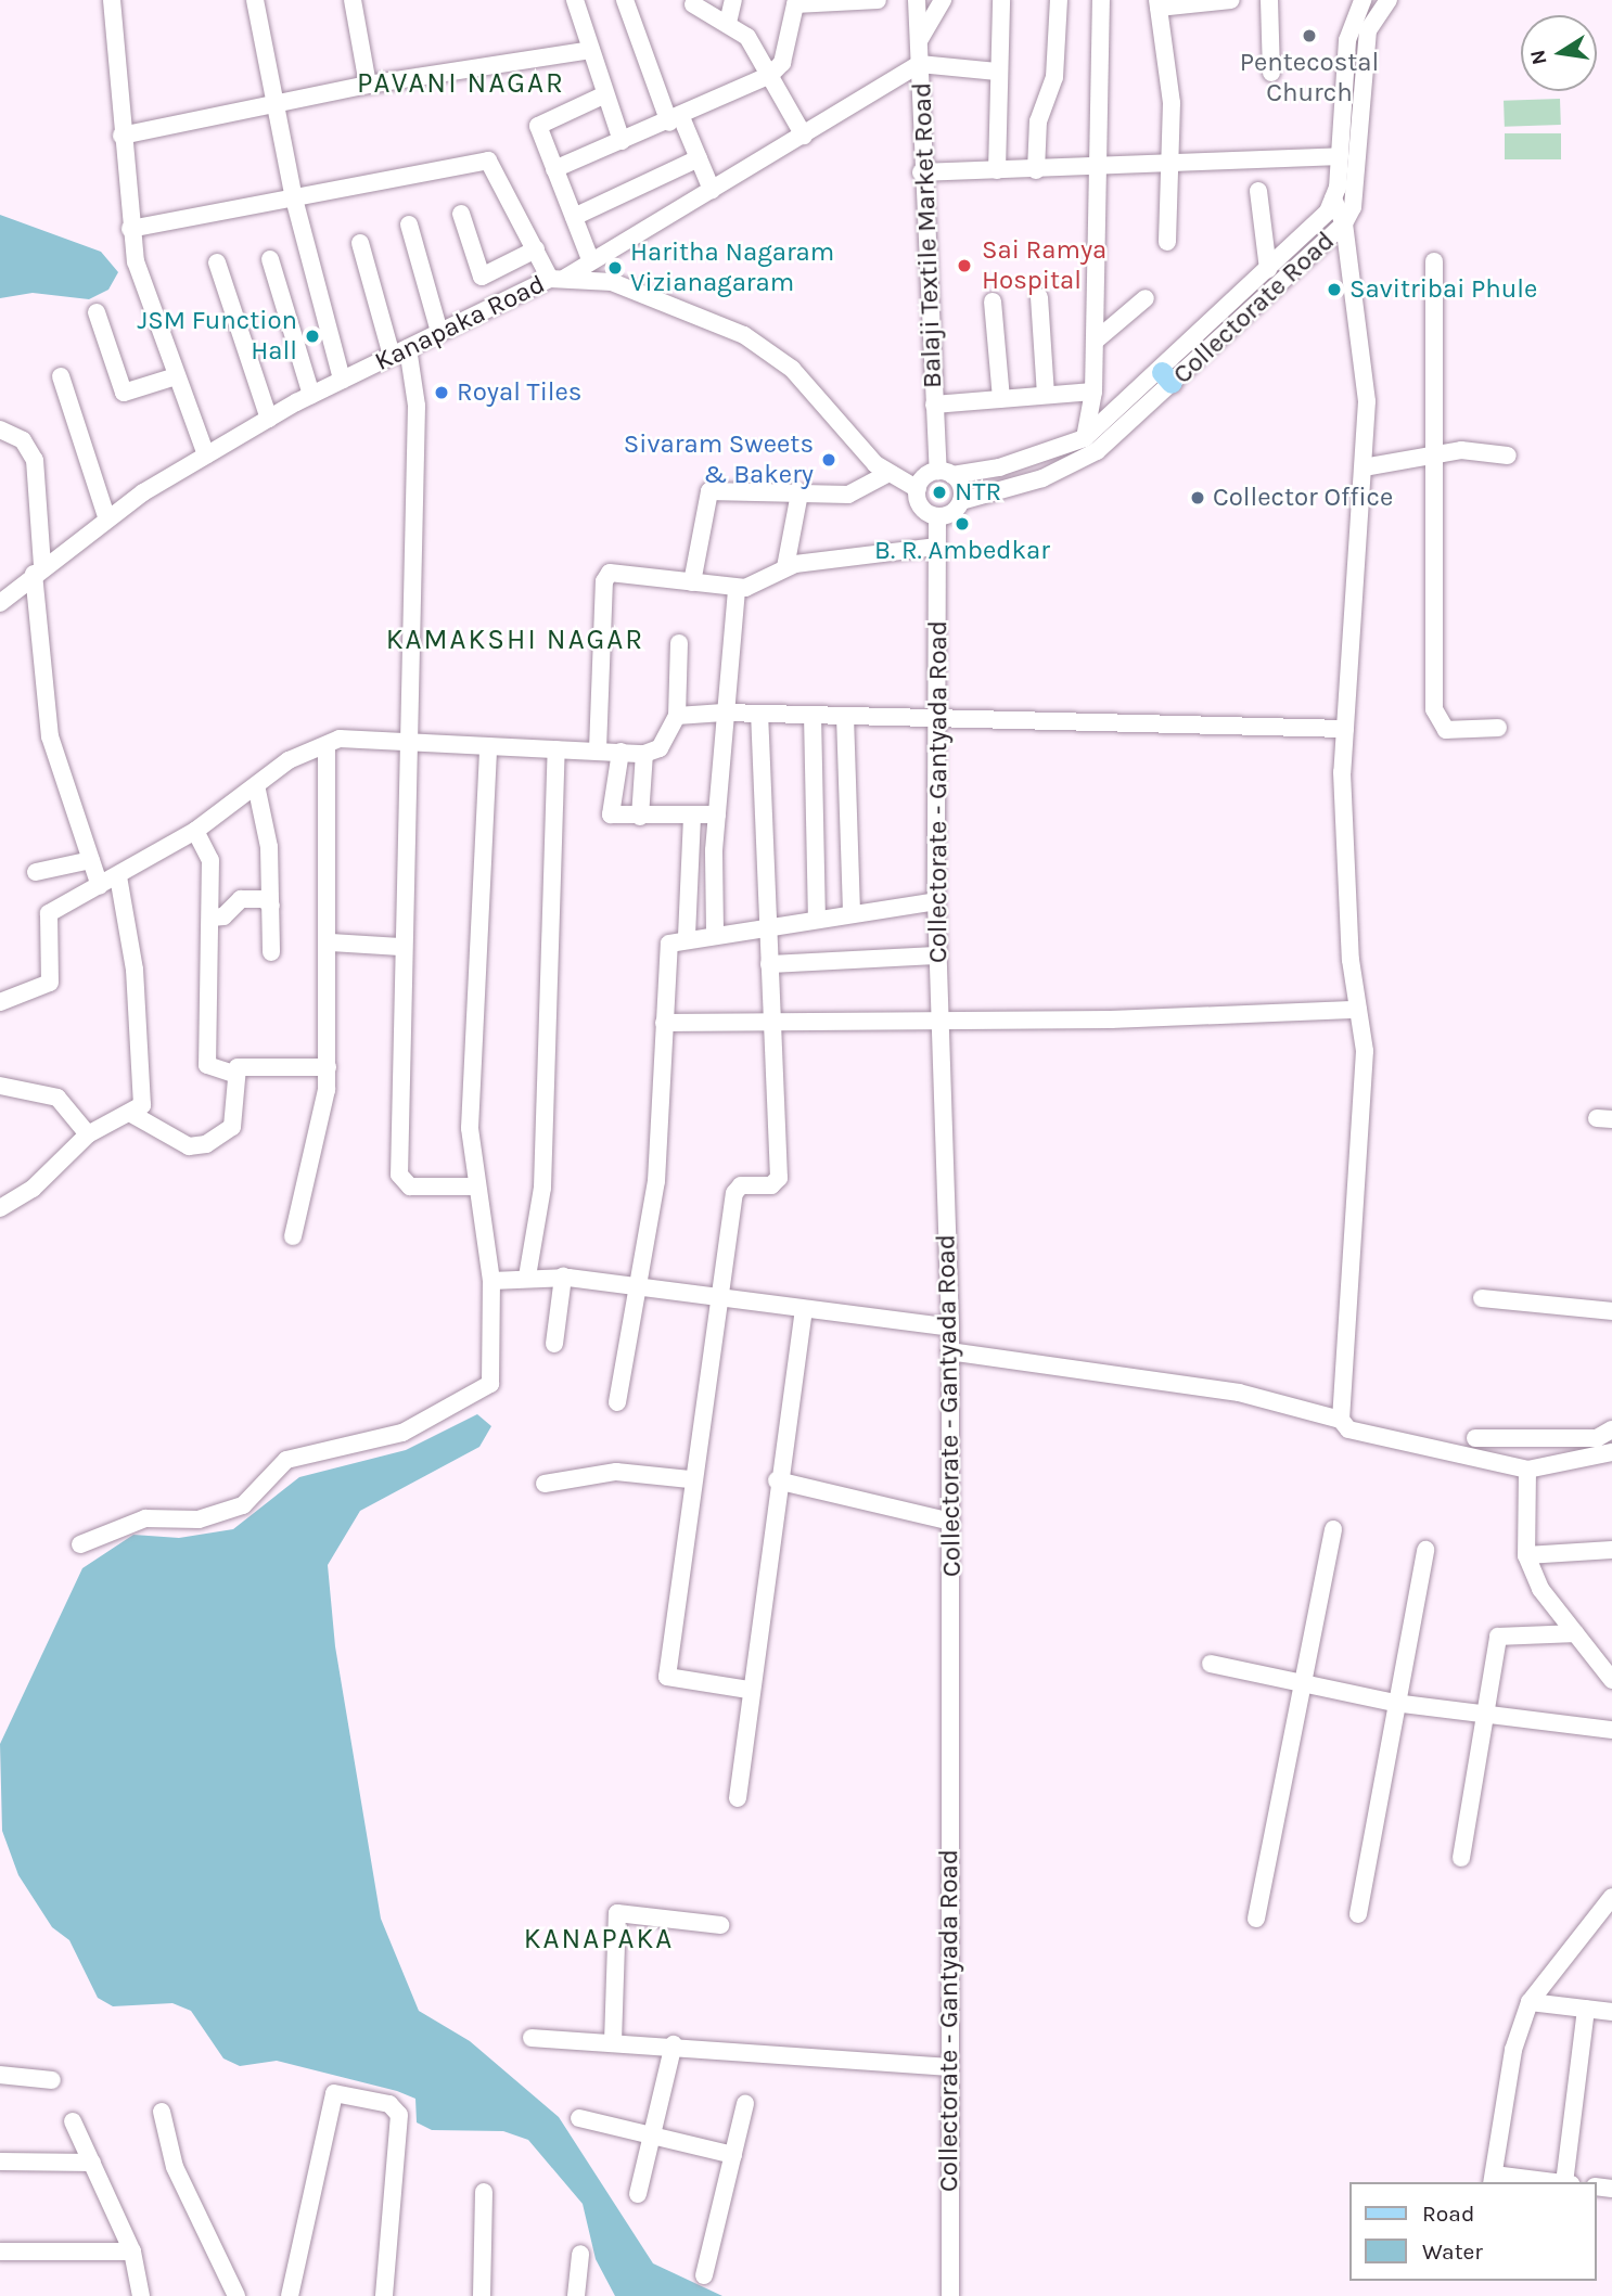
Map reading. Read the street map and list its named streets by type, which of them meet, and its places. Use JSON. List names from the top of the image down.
{
  "streets": {
    "street": [
      "Balaji Textile Market Road",
      "Collectorate Road",
      "Kanapaka Road",
      "Collectorate - Gantyada Road"
    ]
  },
  "crossings": [
    ["Balaji Textile Market Road", "Collectorate Road"],
    ["Collectorate Road", "Collectorate - Gantyada Road"]
  ],
  "districts": ["PAVANI NAGAR", "KAMAKSHI NAGAR", "KANAPAKA"],
  "places": [
    "Pentecostal Church",
    "Sai Ramya Hospital",
    "Haritha Nagaram Vizianagaram",
    "Savitribai Phule",
    "JSM Function Hall",
    "Royal Tiles",
    "Sivaram Sweets & Bakery",
    "NTR",
    "Collector Office",
    "B. R. Ambedkar"
  ],
  "legend": ["Road", "Water"],
  "north": "left"
}
